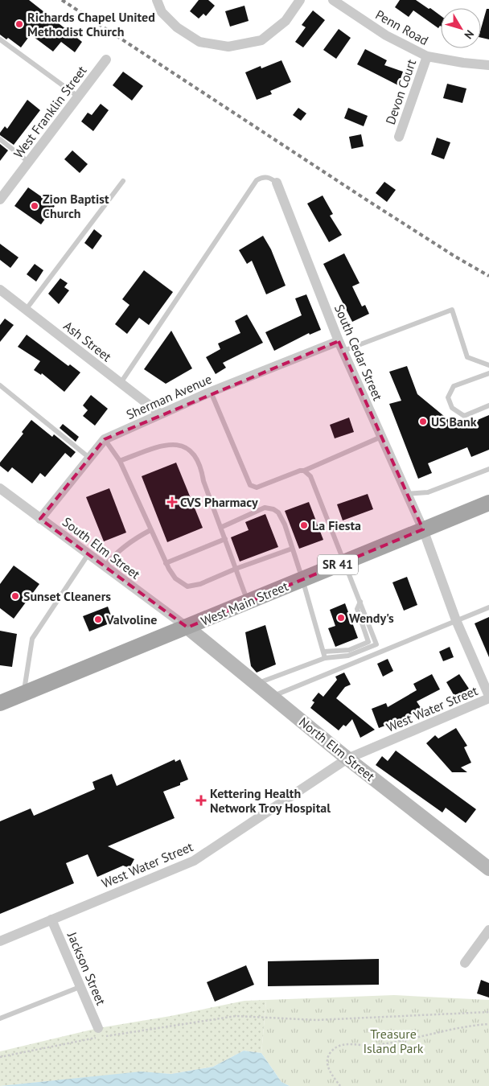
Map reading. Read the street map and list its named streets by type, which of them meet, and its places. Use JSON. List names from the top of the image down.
{
  "streets": {
    "main road": ["SR 41", "West Main Street", "North Elm Street"],
    "street": [
      "Penn Road",
      "Devon Court",
      "West Franklin Street",
      "Ash Street",
      "South Cedar Street",
      "Sherman Avenue",
      "South Elm Street",
      "West Water Street",
      "Jackson Street"
    ]
  },
  "crossings": [
    ["Penn Road", "Devon Court"],
    ["Ash Street", "Sherman Avenue"],
    ["South Cedar Street", "Sherman Avenue"],
    ["South Cedar Street", "West Main Street"],
    ["South Cedar Street", "West Water Street"],
    ["Sherman Avenue", "South Elm Street"],
    ["South Elm Street", "West Main Street"],
    ["South Elm Street", "North Elm Street"],
    ["West Main Street", "North Elm Street"],
    ["West Water Street", "North Elm Street"],
    ["West Water Street", "Jackson Street"]
  ],
  "parks": ["Treasure Island Park"],
  "places": {
    "other": [
      "Richards Chapel United Methodist Church",
      "Zion Baptist Church",
      "US Bank",
      "La Fiesta",
      "Sunset Cleaners",
      "Wendy's",
      "Valvoline"
    ],
    "health": ["CVS Pharmacy", "Kettering Health Network Troy Hospital"]
  },
  "north": "bottom right"
}
